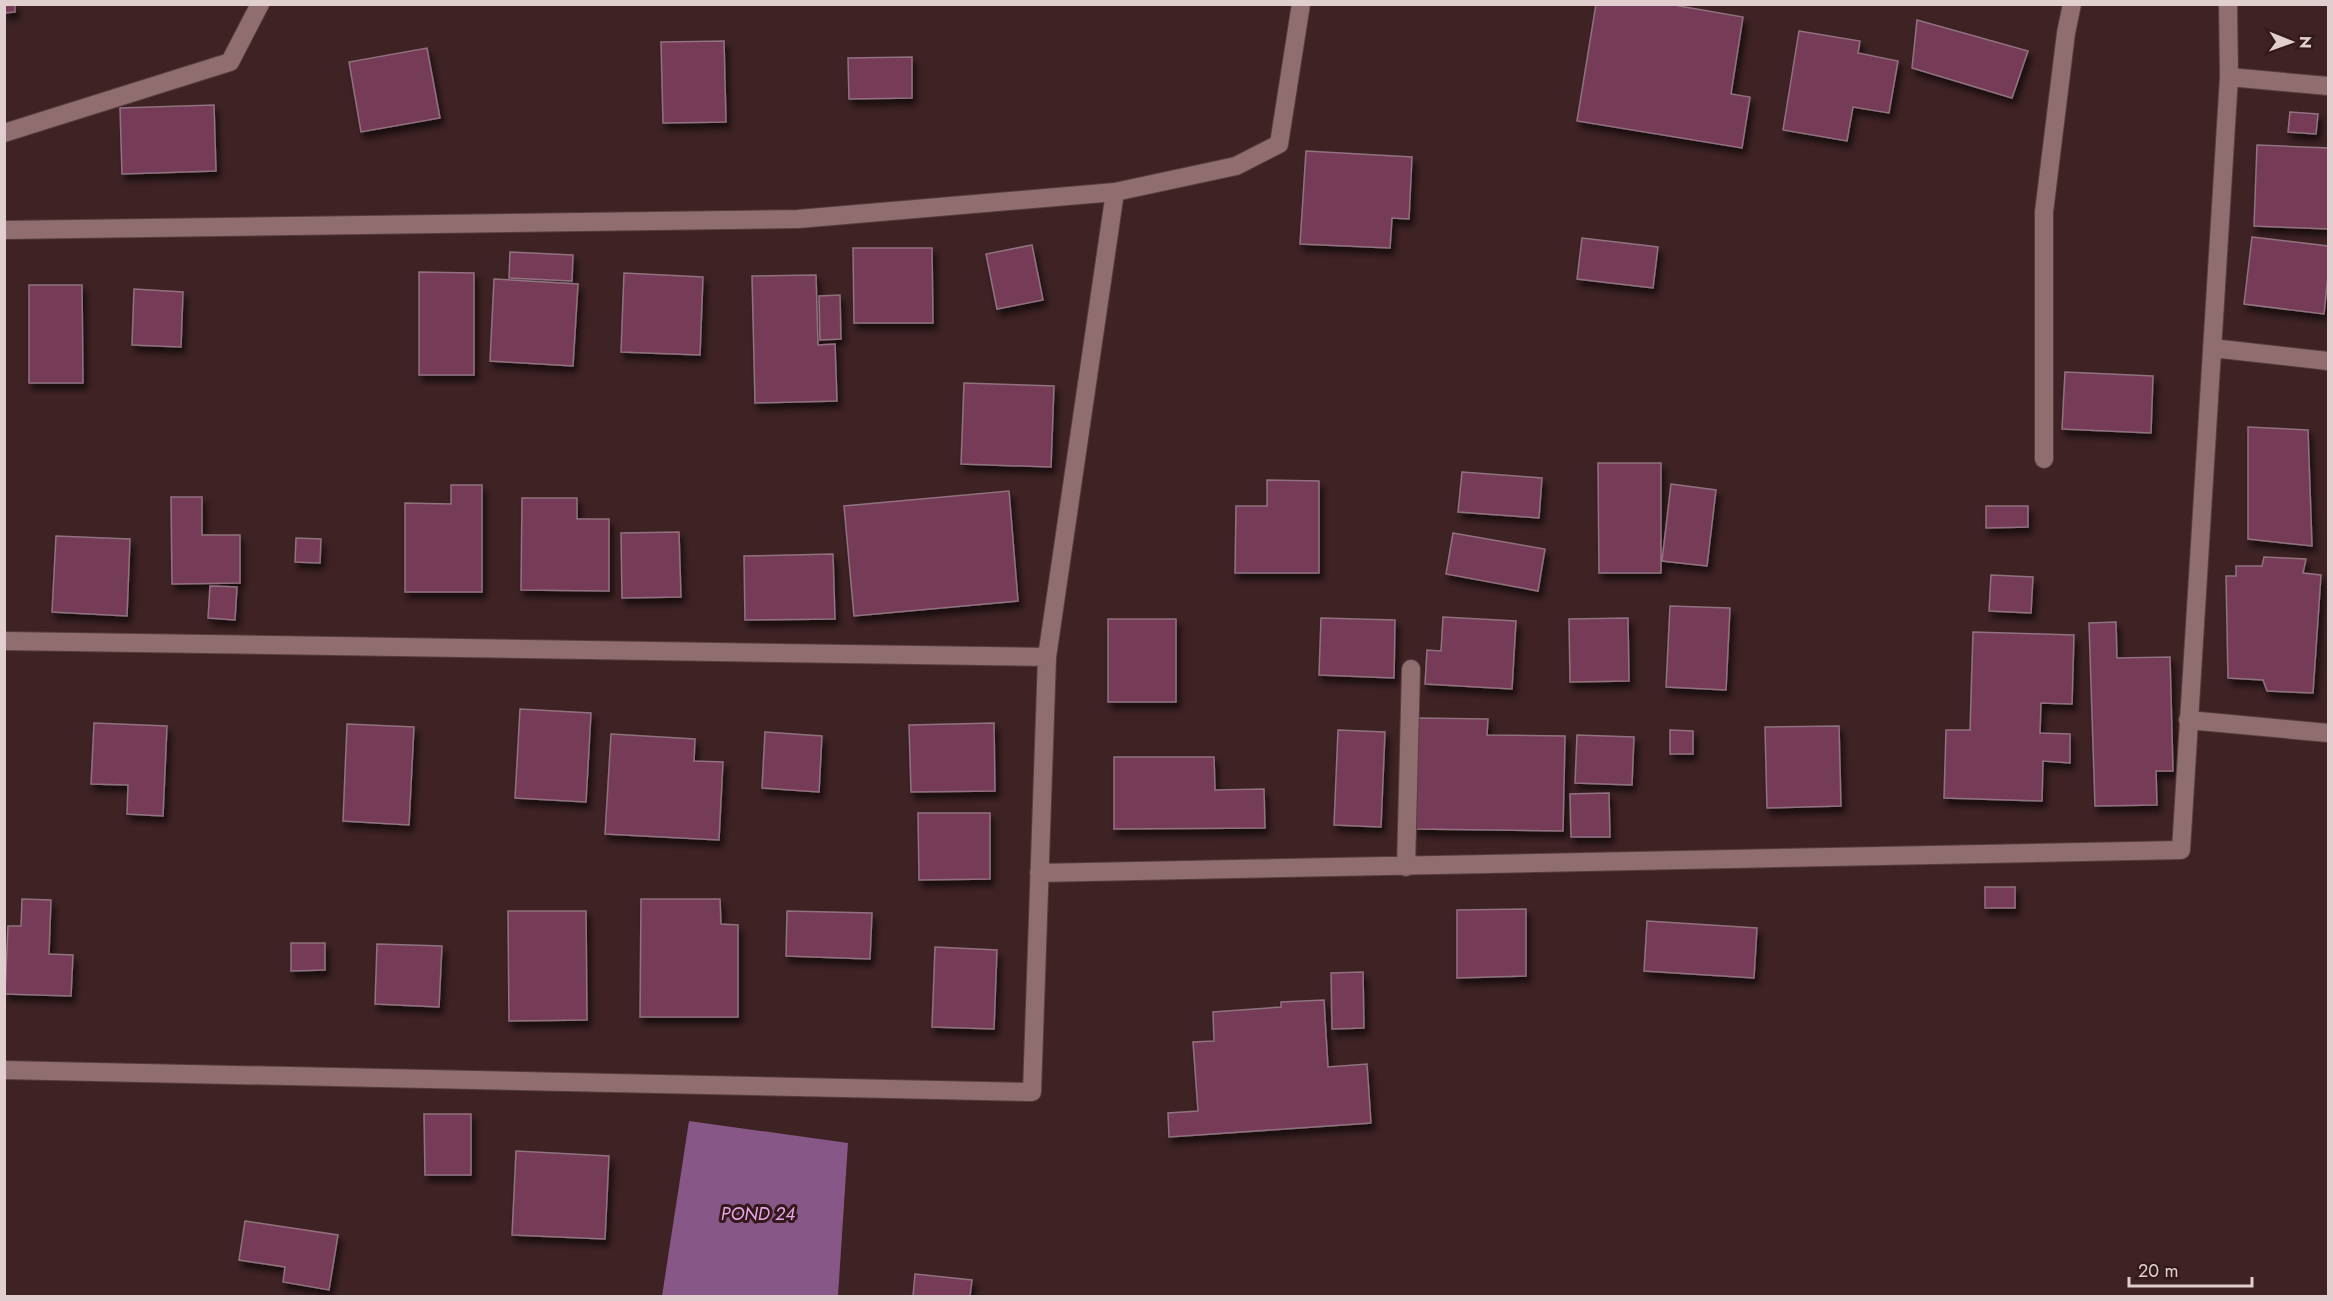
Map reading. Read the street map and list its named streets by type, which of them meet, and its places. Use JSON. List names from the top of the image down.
{
  "water": ["POND 24"],
  "scale_bar": "20 m",
  "north": "right"
}
